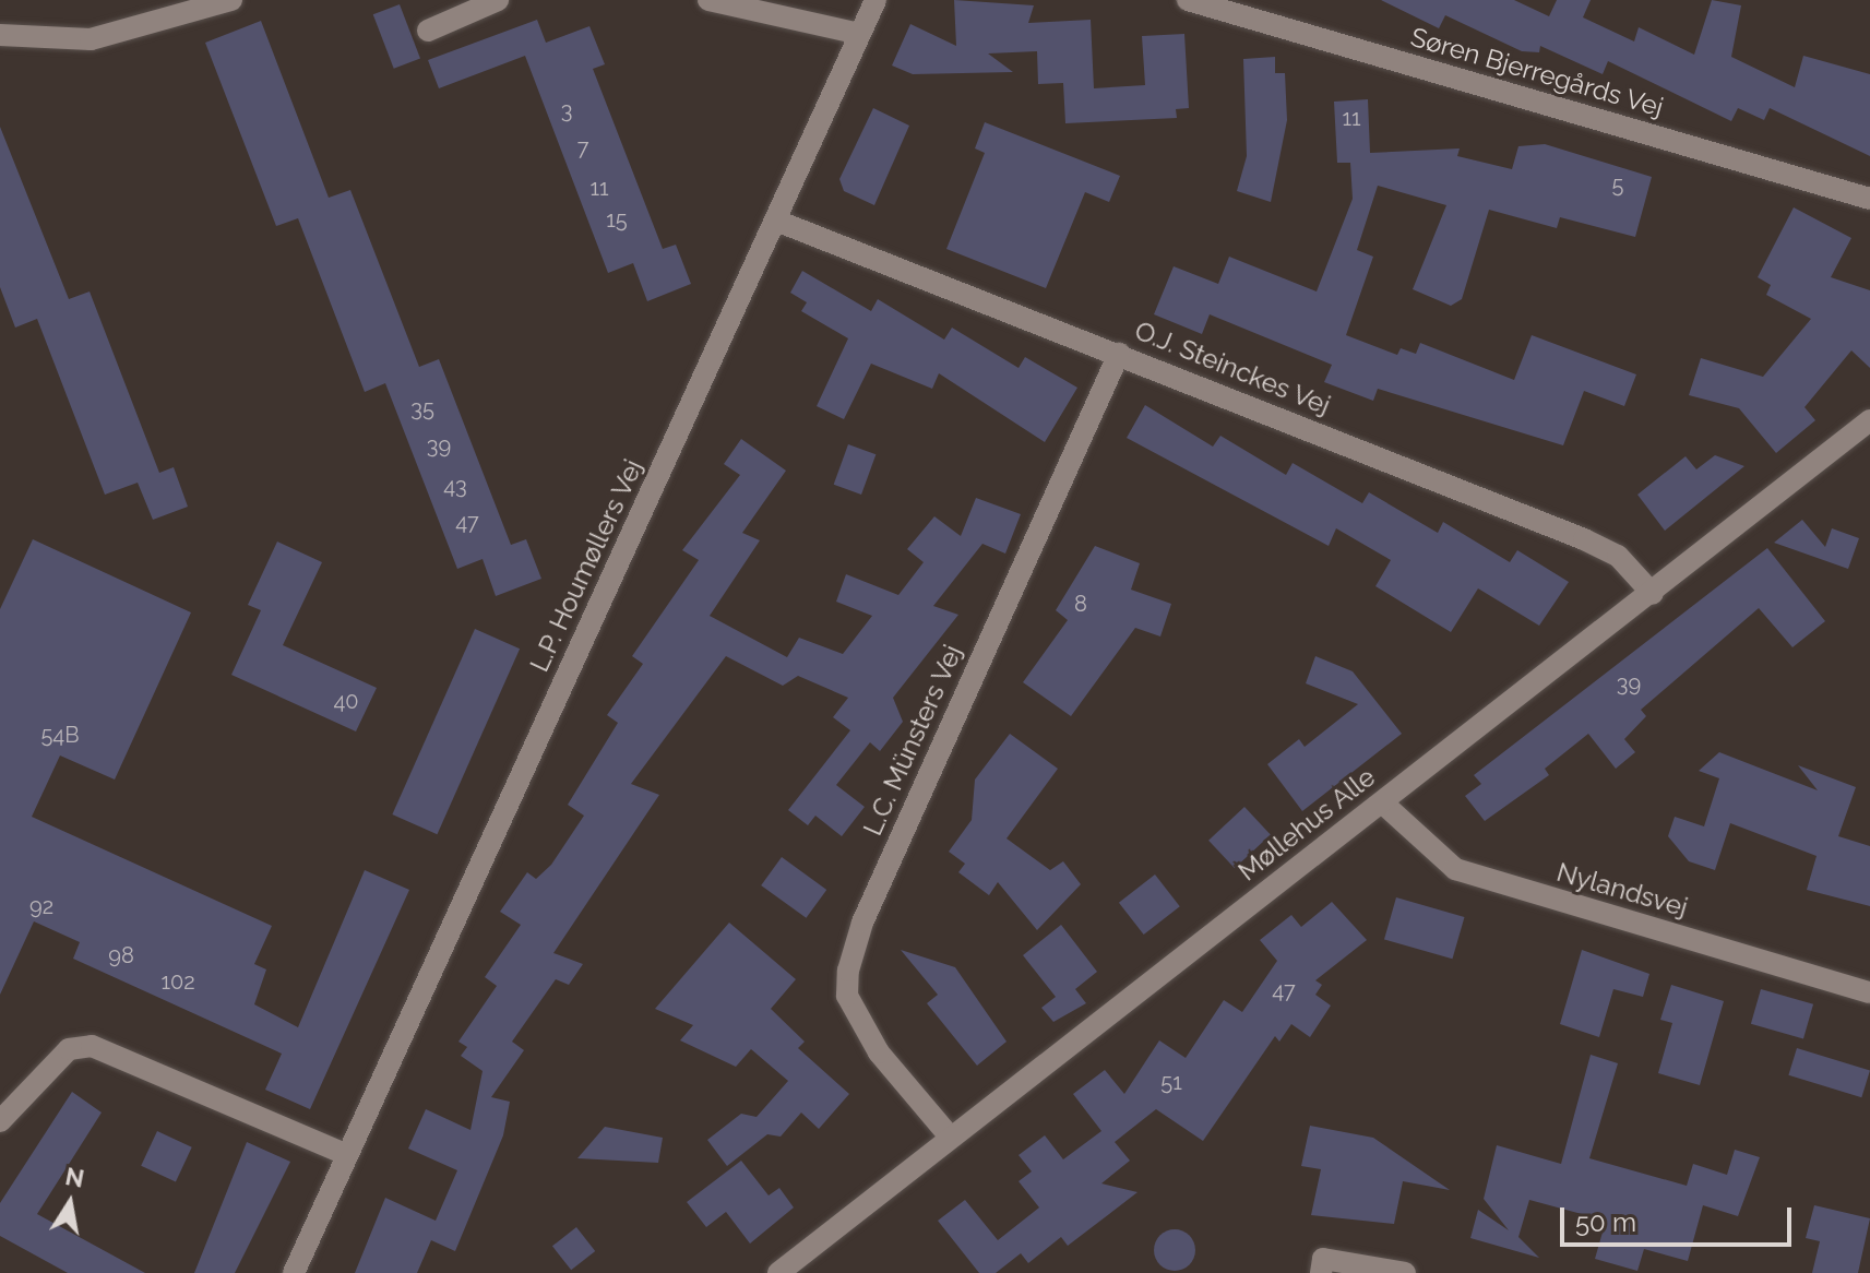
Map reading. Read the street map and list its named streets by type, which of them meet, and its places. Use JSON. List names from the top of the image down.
{
  "streets": {
    "street": [
      "Søren Bjerregårds Vej",
      "O.J. Steinckes Vej",
      "L.P. Houmøllers Vej",
      "L.C. Münsters Vej",
      "Møllehus Alle",
      "Nylandsvej"
    ]
  },
  "crossings": [
    ["O.J. Steinckes Vej", "L.P. Houmøllers Vej"],
    ["O.J. Steinckes Vej", "L.C. Münsters Vej"],
    ["O.J. Steinckes Vej", "Møllehus Alle"],
    ["L.C. Münsters Vej", "Møllehus Alle"],
    ["Møllehus Alle", "Nylandsvej"]
  ],
  "house_numbers": [
    "3",
    "11",
    "7",
    "5",
    "11",
    "15",
    "35",
    "39",
    "43",
    "47",
    "8",
    "39",
    "40",
    "54B",
    "92",
    "98",
    "102",
    "47",
    "51"
  ],
  "scale_bar": "50 m",
  "north": "top"
}
